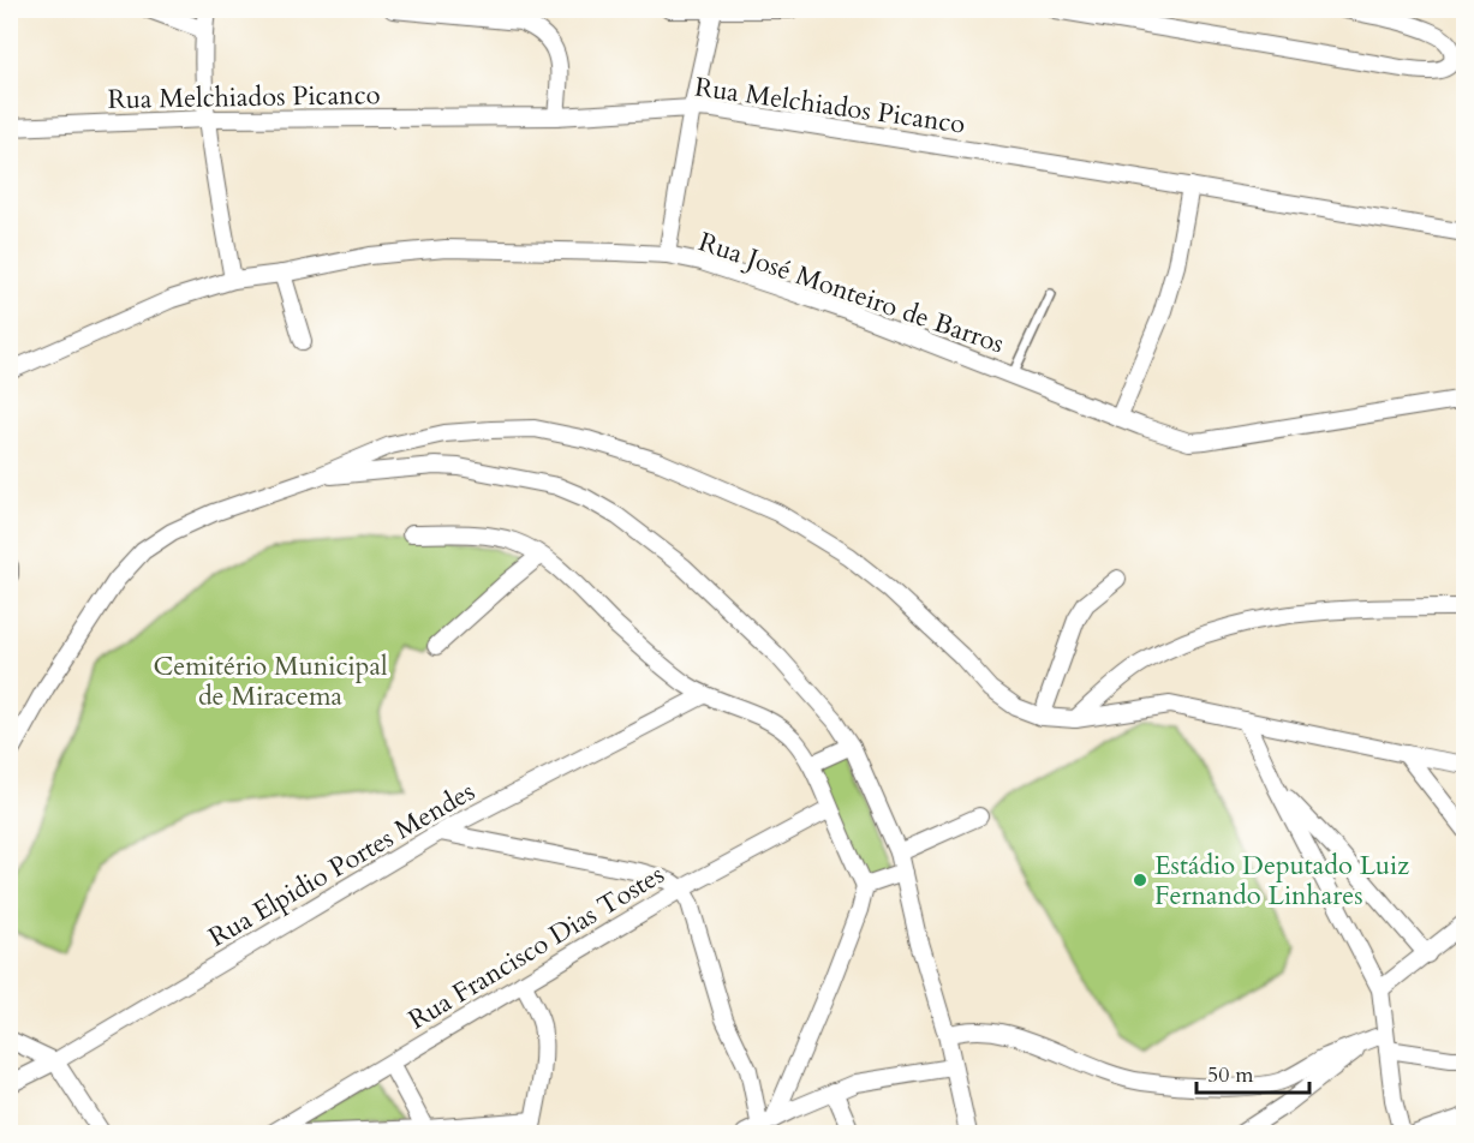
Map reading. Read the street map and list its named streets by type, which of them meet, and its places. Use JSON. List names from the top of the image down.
{
  "streets": {
    "street": [
      "Rua Melchiados Picanco",
      "Rua José Monteiro de Barros",
      "Rua Elpidio Portes Mendes",
      "Rua Francisco Dias Tostes"
    ]
  },
  "parks": ["Cemitério Municipal de Miracema"],
  "places": ["Estádio Deputado Luiz Fernando Linhares"],
  "scale_bar": "50 m"
}
